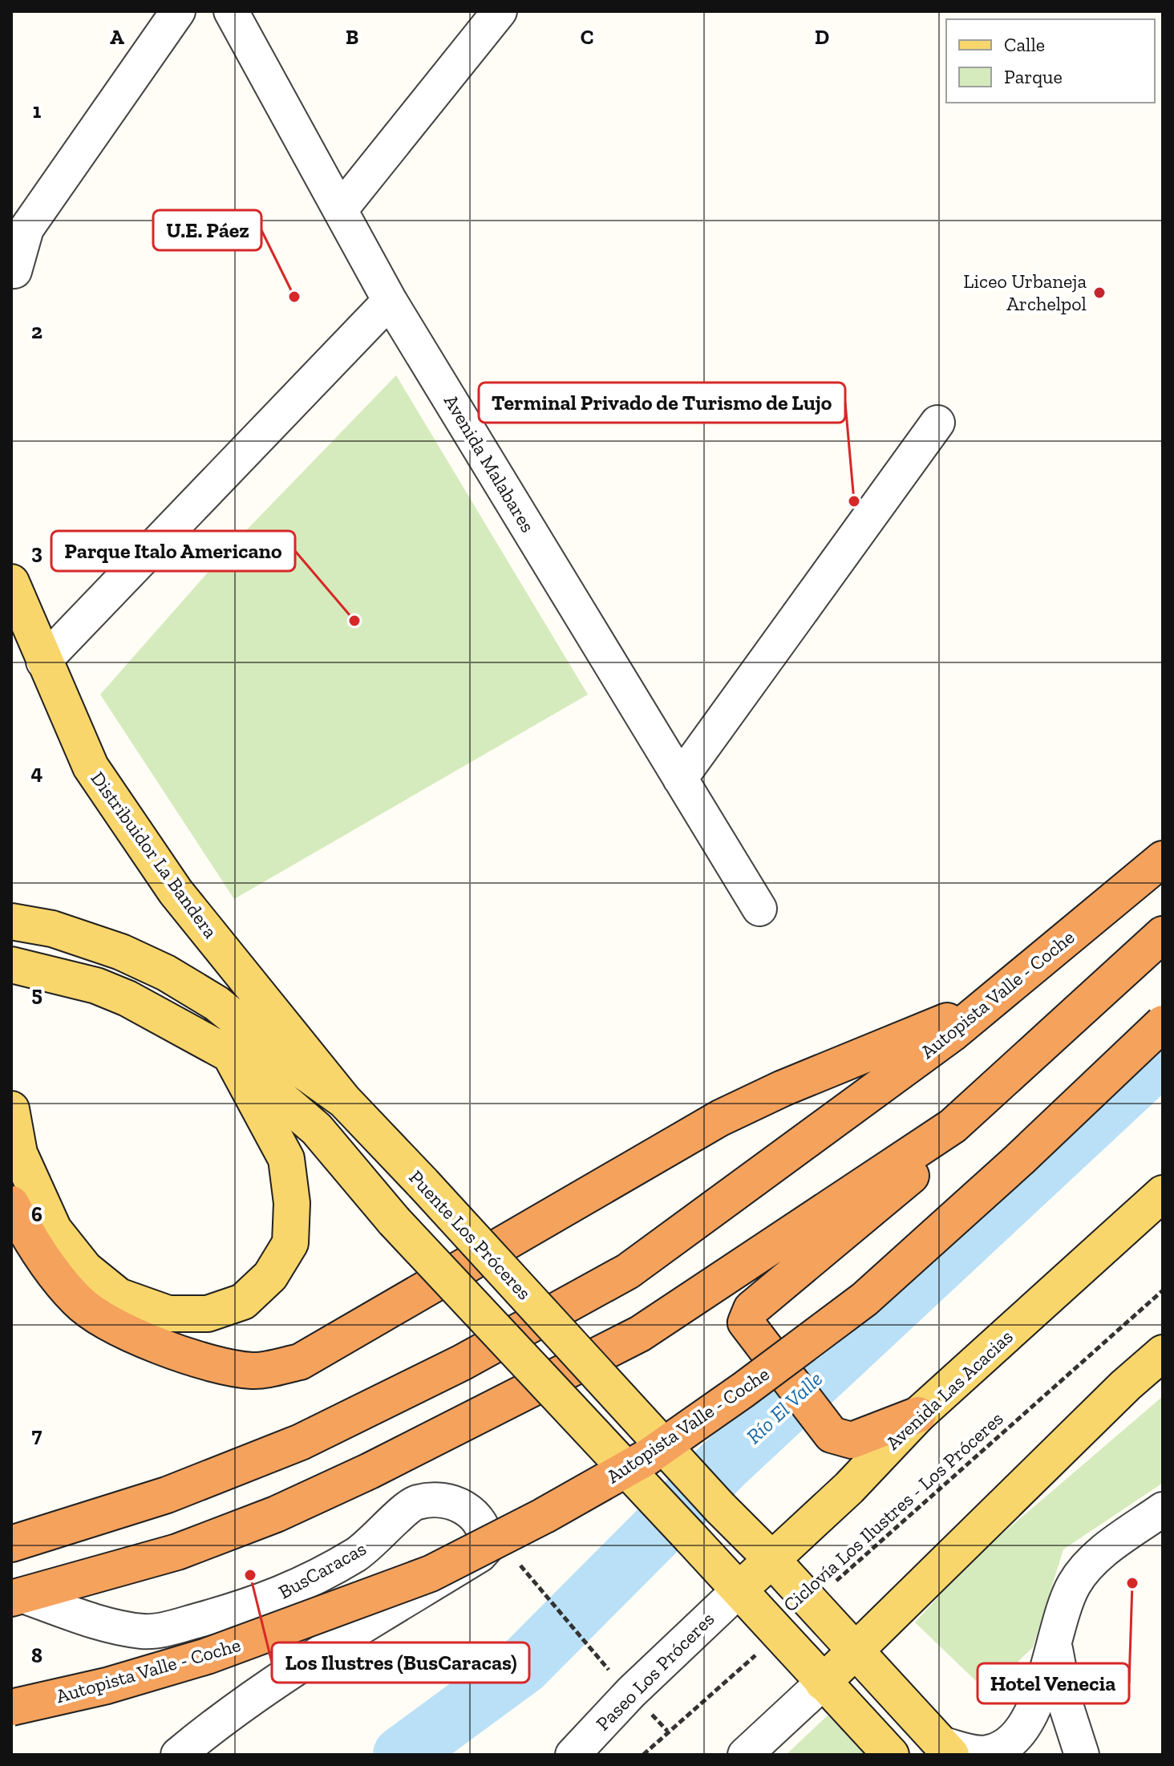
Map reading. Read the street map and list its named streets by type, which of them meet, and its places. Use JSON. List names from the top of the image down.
{
  "streets": {
    "highway": ["Autopista Valle - Coche"],
    "main road": ["Distribuidor La Bandera", "Puente Los Próceres", "Avenida Las Acacias"],
    "street": ["Avenida Malabares", "BusCaracas", "Paseo Los Próceres"],
    "path": ["Ciclovía Los Ilustres - Los Próceres"]
  },
  "crossings": [
    ["Distribuidor La Bandera", "Puente Los Próceres"],
    ["Puente Los Próceres", "Avenida Las Acacias"],
    ["Puente Los Próceres", "Ciclovía Los Ilustres - Los Próceres"],
    ["Avenida Las Acacias", "Paseo Los Próceres"]
  ],
  "water": ["Río El Valle"],
  "places": [
    "Liceo Urbaneja Archelpol",
    "U.E. Páez",
    "Terminal Privado de Turismo de Lujo",
    "Parque Italo Americano",
    "Los Ilustres (BusCaracas)",
    "Hotel Venecia"
  ],
  "legend": ["Calle", "Parque"],
  "grid": {
    "columns": [
      "A",
      "B",
      "C",
      "D"
    ],
    "rows": [
      "1",
      "2",
      "3",
      "4",
      "5",
      "6",
      "7",
      "8"
    ]
  }
}
